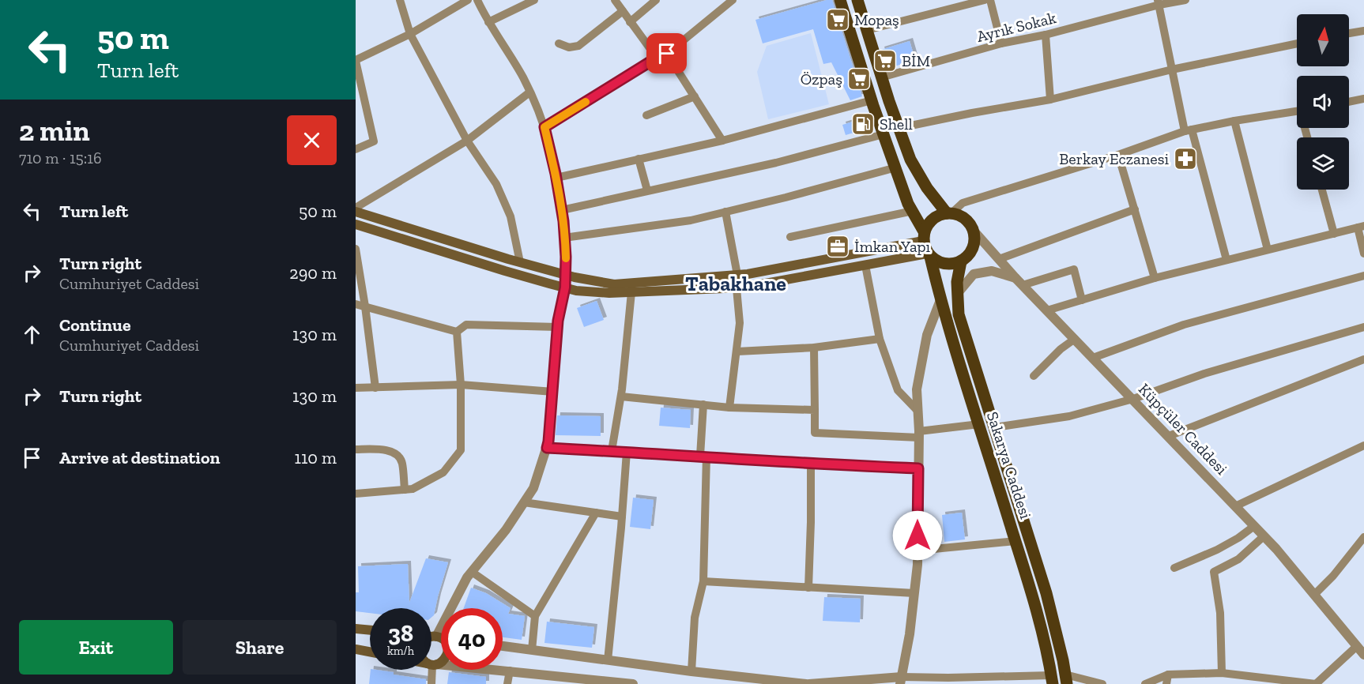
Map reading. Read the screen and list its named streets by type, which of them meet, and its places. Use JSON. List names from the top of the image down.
{
  "streets": {
    "main road": ["Sakarya Caddesi"],
    "street": ["Ayrık Sokak", "Küpçüler Caddesi"]
  },
  "crossings": [
    ["Küpçüler Caddesi", "Sakarya Caddesi"]
  ],
  "districts": ["Tabakhane"],
  "places": {
    "supermarket": ["Mopaş", "BİM", "Özpaş"],
    "fuel station": ["Shell"],
    "pharmacy": ["Berkay Eczanesi"],
    "office": ["İmkan Yapı"]
  },
  "north": "top",
  "page": {
    "turn": ["50 m", "Turn left"],
    "heading": ["2 min", "710 m · 15:16"],
    "list": [
      {
        "name": "Turn left",
        "value": "50 m"
      },
      {
        "name": "Turn right",
        "note": "Cumhuriyet Caddesi",
        "value": "290 m"
      },
      {
        "name": "Continue",
        "note": "Cumhuriyet Caddesi",
        "value": "130 m"
      },
      {
        "name": "Turn right",
        "value": "130 m"
      },
      {
        "name": "Arrive at destination",
        "value": "110 m"
      }
    ],
    "speed": "38 km/h",
    "limit": "40",
    "buttons": ["Exit", "Share"]
  }
}
